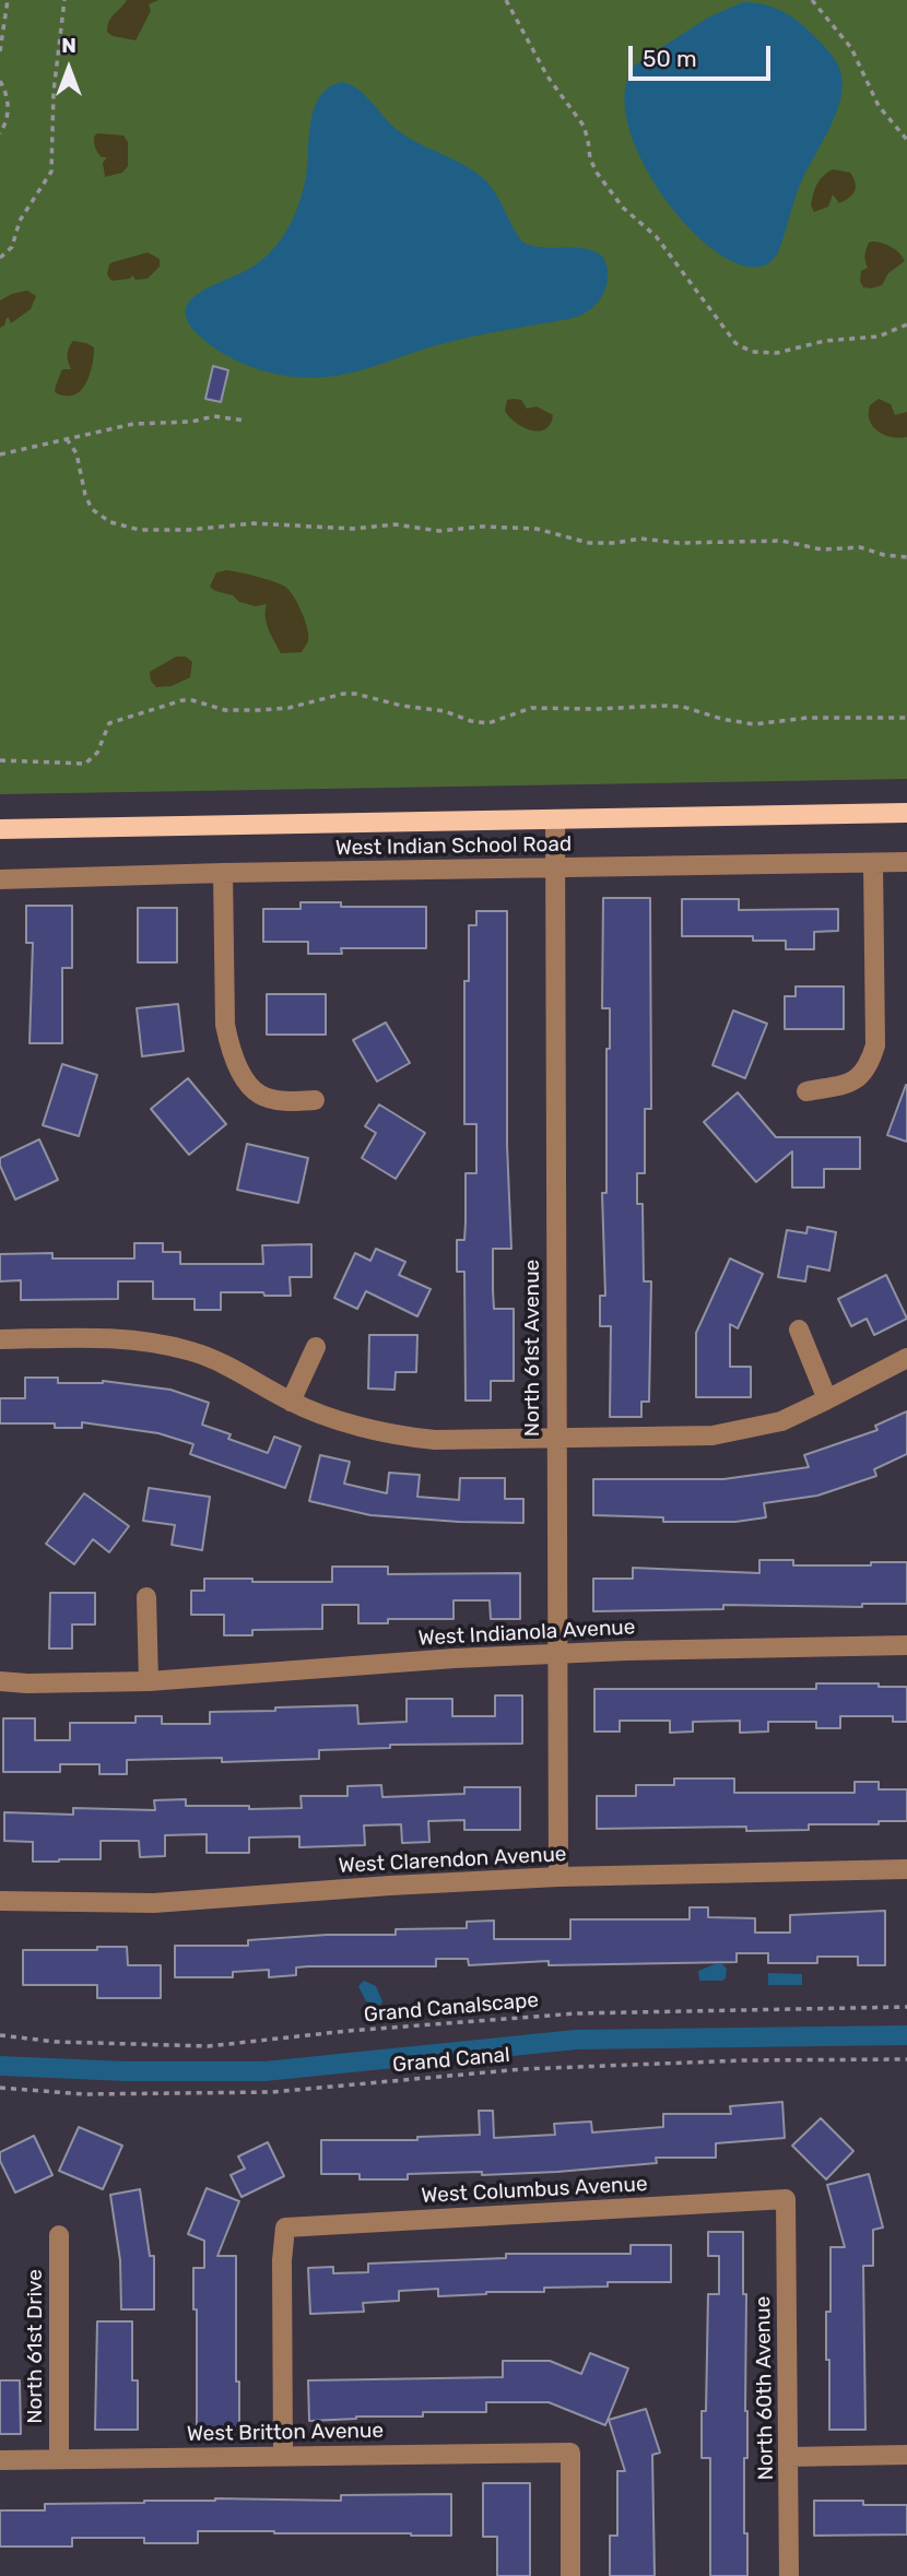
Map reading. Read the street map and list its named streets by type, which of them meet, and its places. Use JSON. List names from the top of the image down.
{
  "streets": {
    "main road": ["West Indian School Road"],
    "street": [
      "North 61st Avenue",
      "West Indianola Avenue",
      "West Clarendon Avenue",
      "West Columbus Avenue",
      "North 61st Drive",
      "North 60th Avenue",
      "West Britton Avenue"
    ],
    "path": ["Grand Canalscape", "Grand Canal"]
  },
  "crossings": [
    ["West Indian School Road", "North 61st Avenue"],
    ["North 61st Avenue", "West Indianola Avenue"],
    ["North 61st Avenue", "West Clarendon Avenue"],
    ["West Columbus Avenue", "North 60th Avenue"],
    ["West Columbus Avenue", "West Britton Avenue"],
    ["North 61st Drive", "West Britton Avenue"]
  ],
  "scale_bar": "50 m",
  "north": "top"
}
